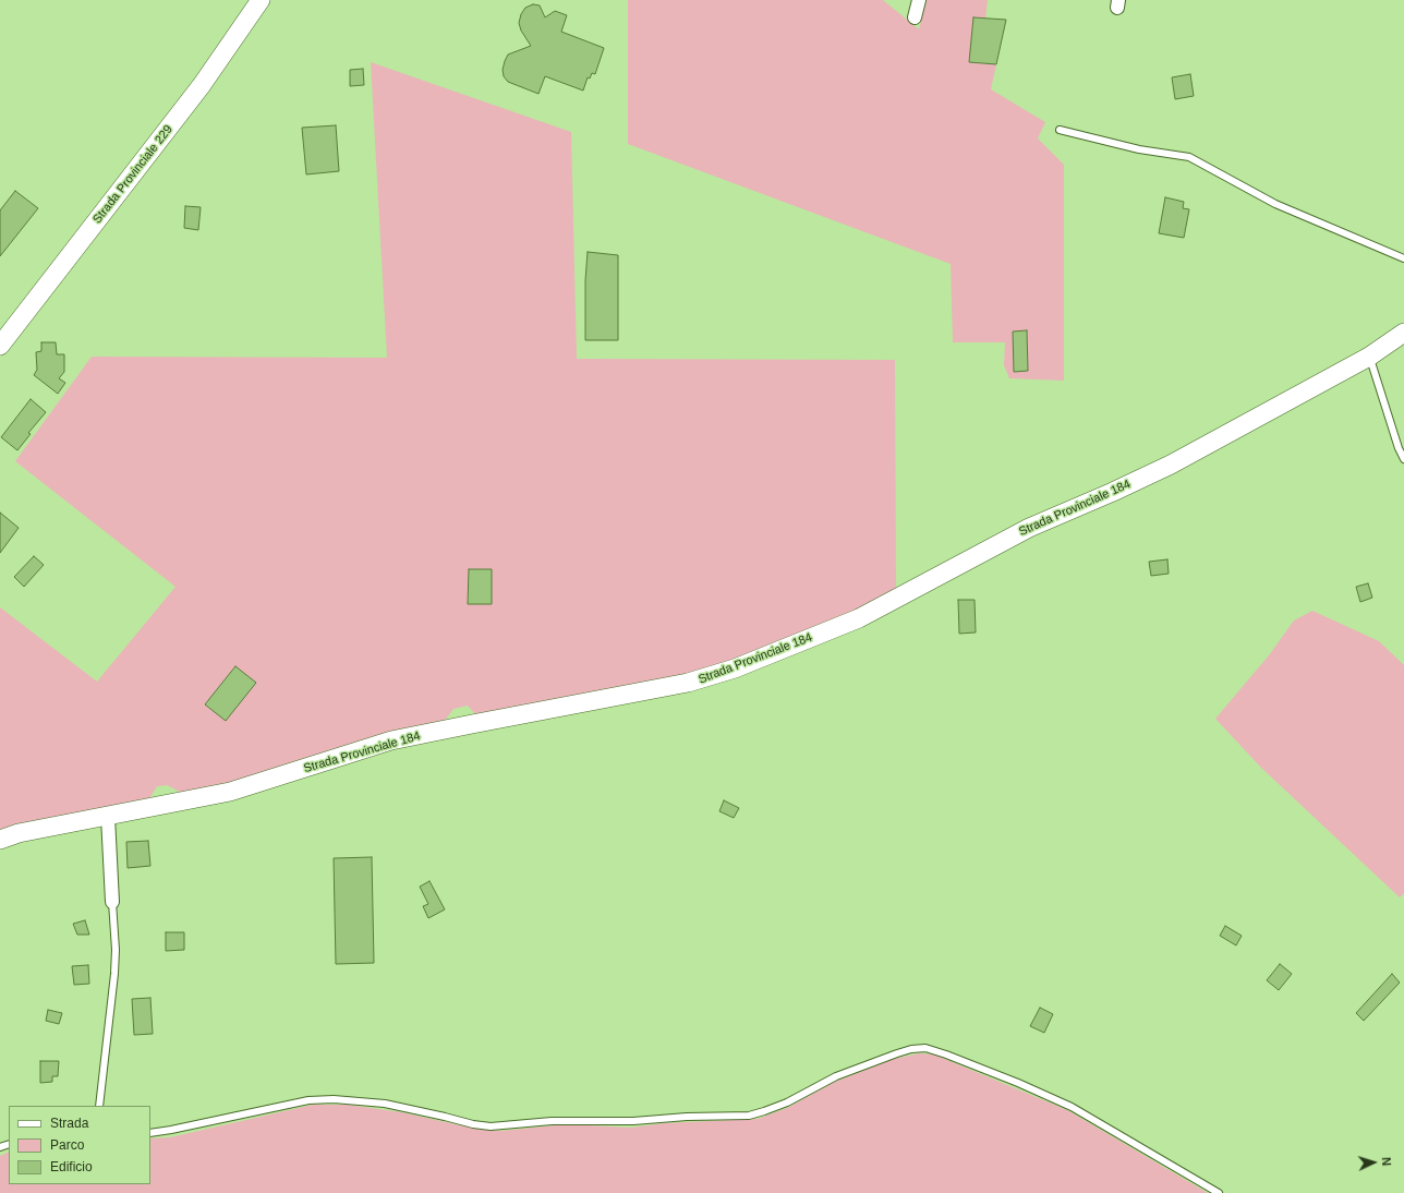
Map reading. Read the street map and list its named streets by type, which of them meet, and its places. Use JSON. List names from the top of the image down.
{
  "streets": {
    "street": ["Strada Provinciale 229", "Strada Provinciale 184"]
  },
  "legend": ["Strada", "Parco", "Edificio"],
  "north": "right"
}
